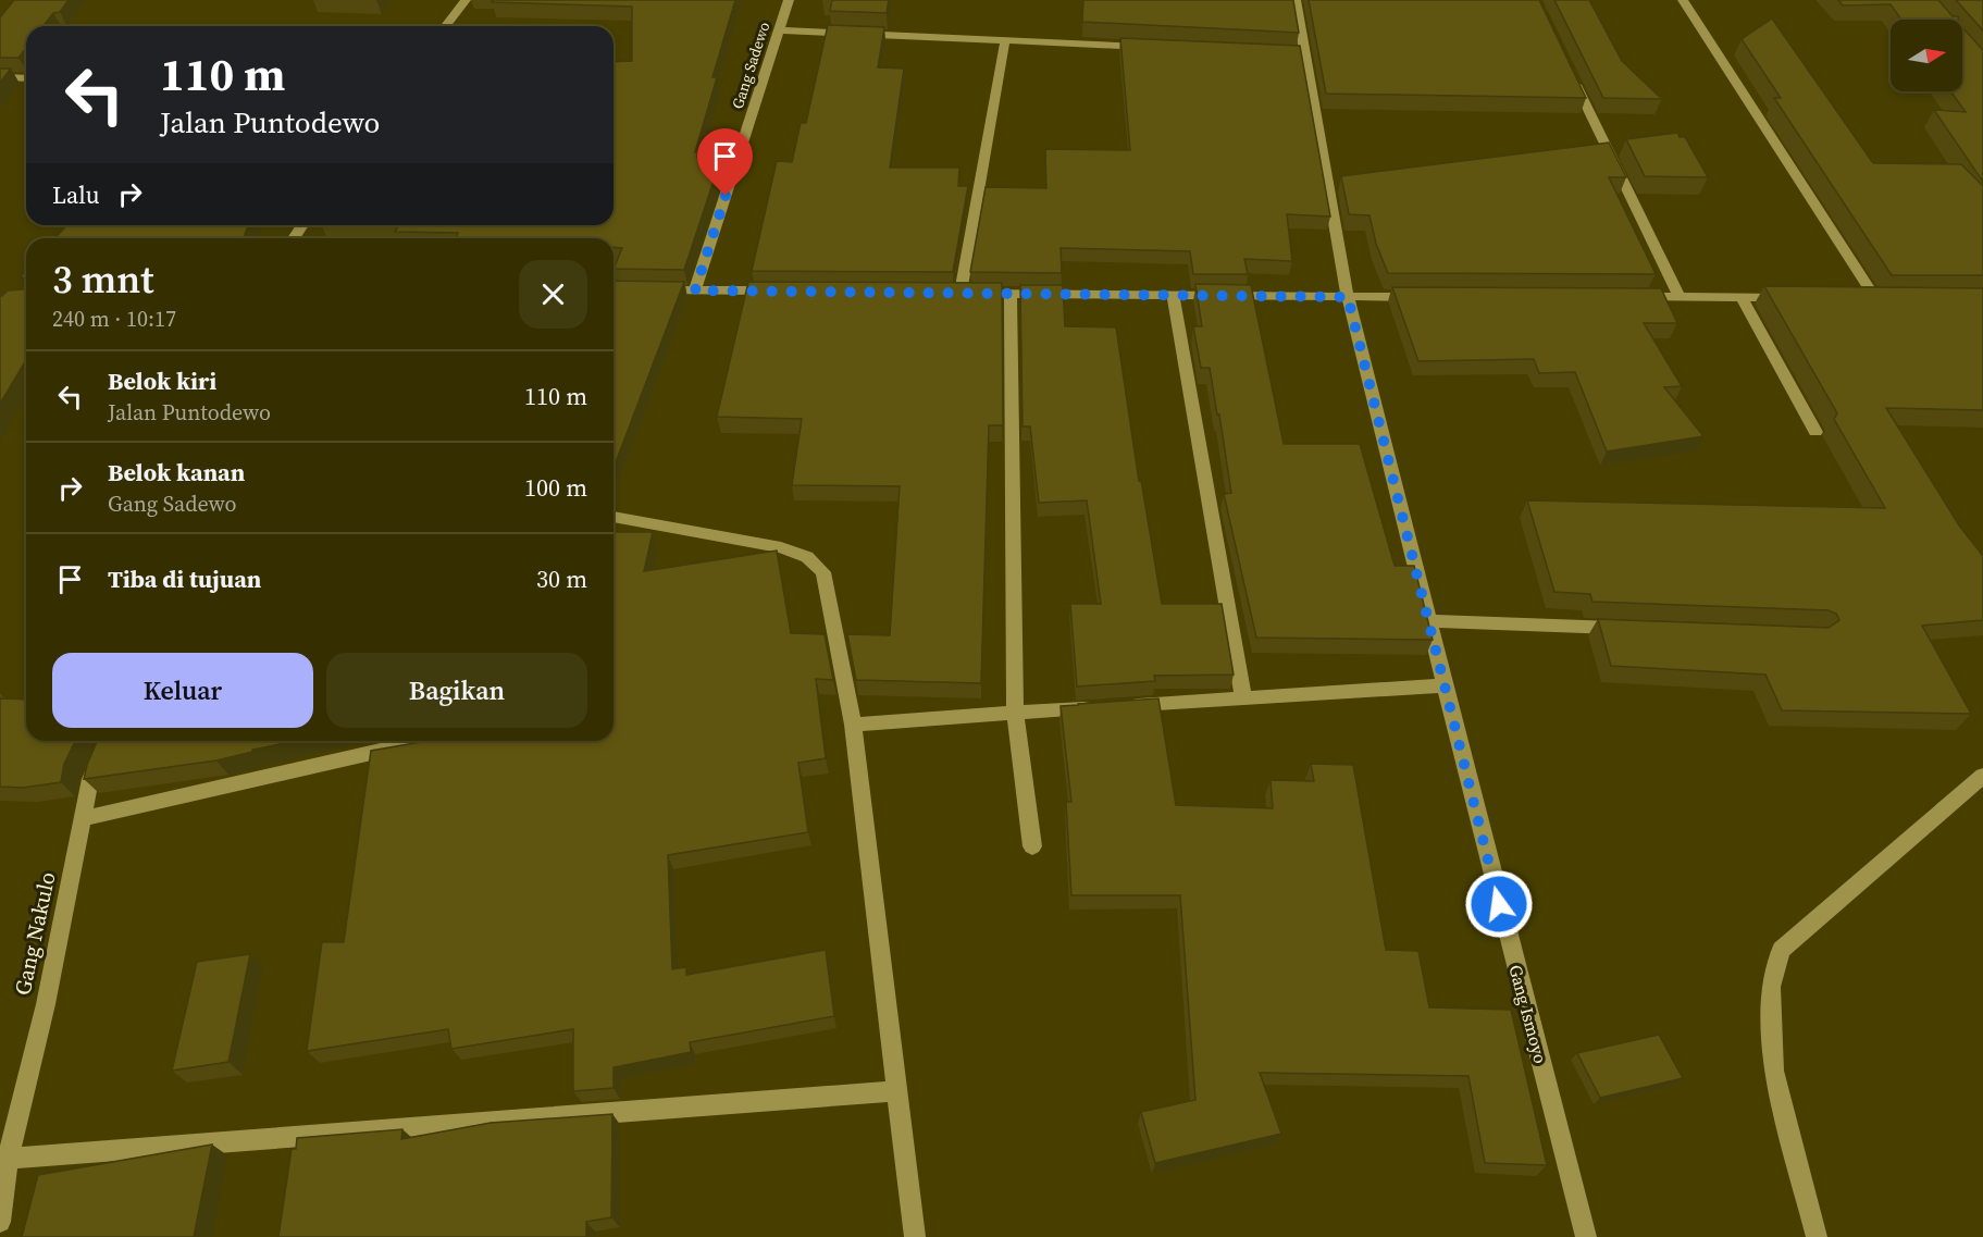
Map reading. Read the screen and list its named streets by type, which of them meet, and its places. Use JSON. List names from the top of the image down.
{
  "streets": {
    "street": ["Gang Sadewo", "Gang Nakulo", "Gang Ismoyo"]
  },
  "north": "right",
  "page": {
    "turn": ["110 m", "Jalan Puntodewo"],
    "then": "Lalu",
    "heading": ["3 mnt", "240 m · 10:17"],
    "list": [
      {
        "name": "Belok kiri",
        "note": "Jalan Puntodewo",
        "value": "110 m"
      },
      {
        "name": "Belok kanan",
        "note": "Gang Sadewo",
        "value": "100 m"
      },
      {
        "name": "Tiba di tujuan",
        "value": "30 m"
      }
    ],
    "buttons": ["Keluar", "Bagikan"]
  }
}
